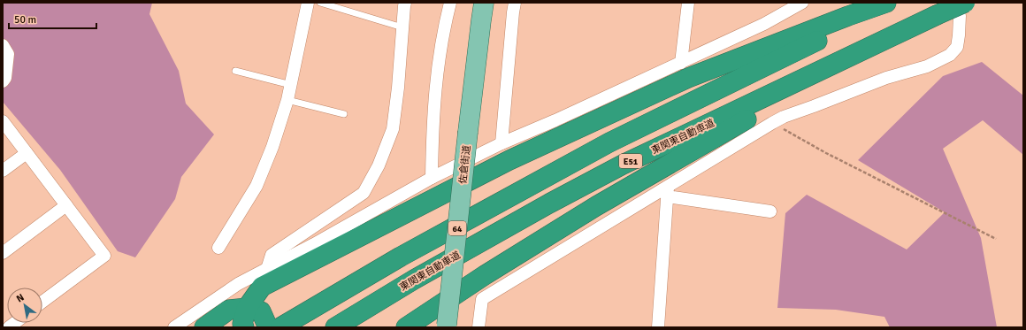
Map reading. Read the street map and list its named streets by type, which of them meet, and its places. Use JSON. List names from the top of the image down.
{
  "streets": {
    "highway": ["東関東自動車道", "E51"],
    "main road": ["佐倉街道", "64"]
  },
  "scale_bar": "50 m",
  "north": "top left"
}
